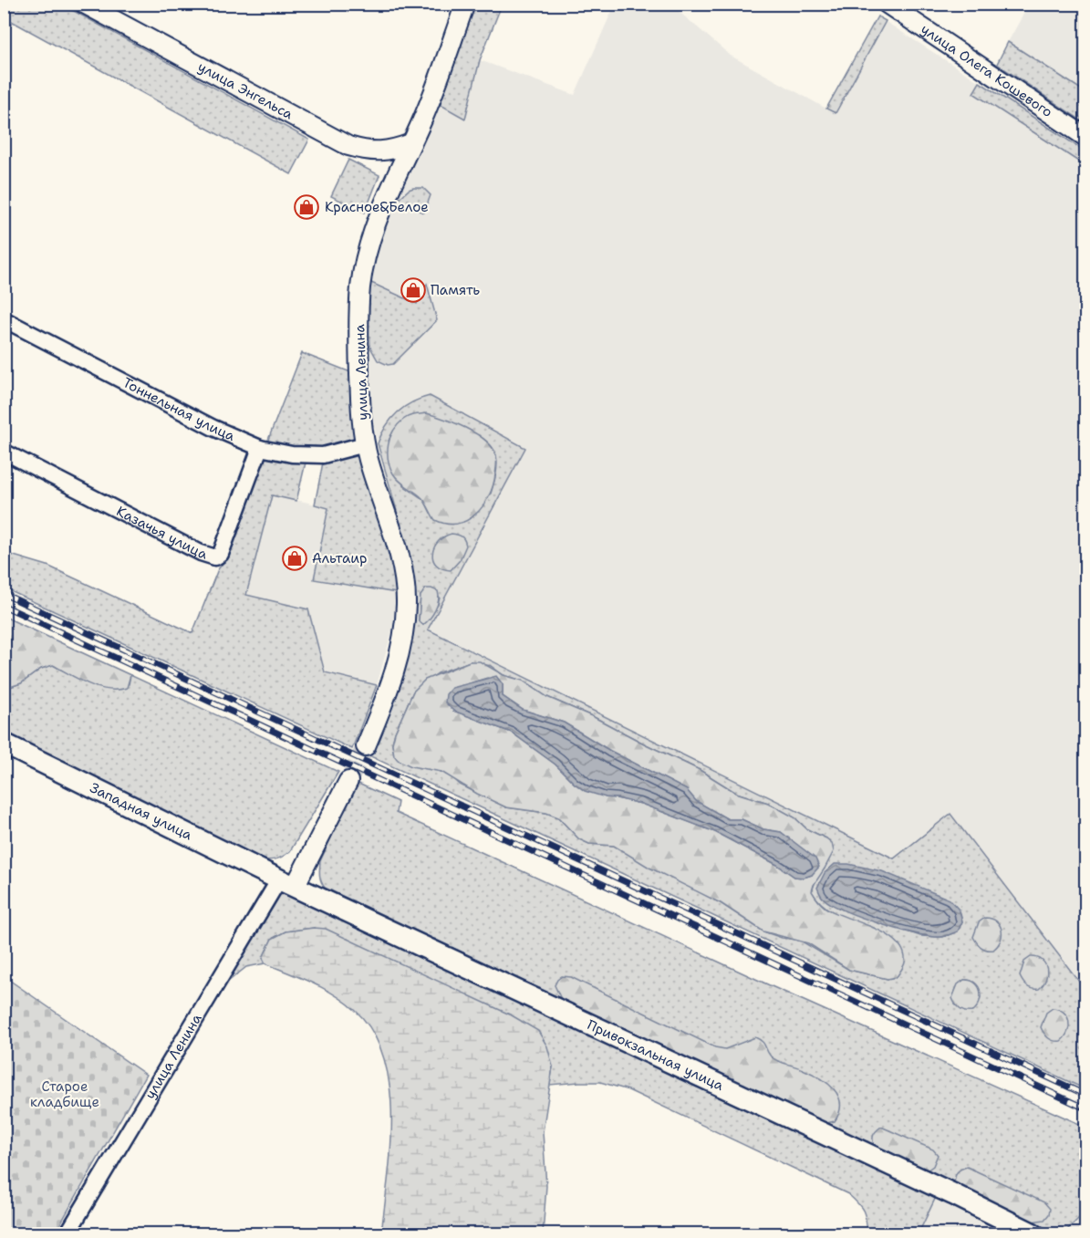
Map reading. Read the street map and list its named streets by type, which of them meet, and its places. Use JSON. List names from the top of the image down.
{
  "streets": {
    "main road": ["Западная улица", "Привокзальная улица"],
    "street": [
      "улица Олега Кошевого",
      "улица Энгельса",
      "улица Ленина",
      "Тоннельная улица",
      "Казачья улица"
    ]
  },
  "crossings": [
    ["улица Энгельса", "улица Ленина"],
    ["улица Ленина", "Тоннельная улица"],
    ["улица Ленина", "Западная улица"],
    ["улица Ленина", "Привокзальная улица"],
    ["Тоннельная улица", "Казачья улица"],
    ["Западная улица", "Привокзальная улица"]
  ],
  "parks": ["Старое кладбище"],
  "places": {
    "shop": ["Красное&Белое", "Память", "Альтаир"]
  }
}
